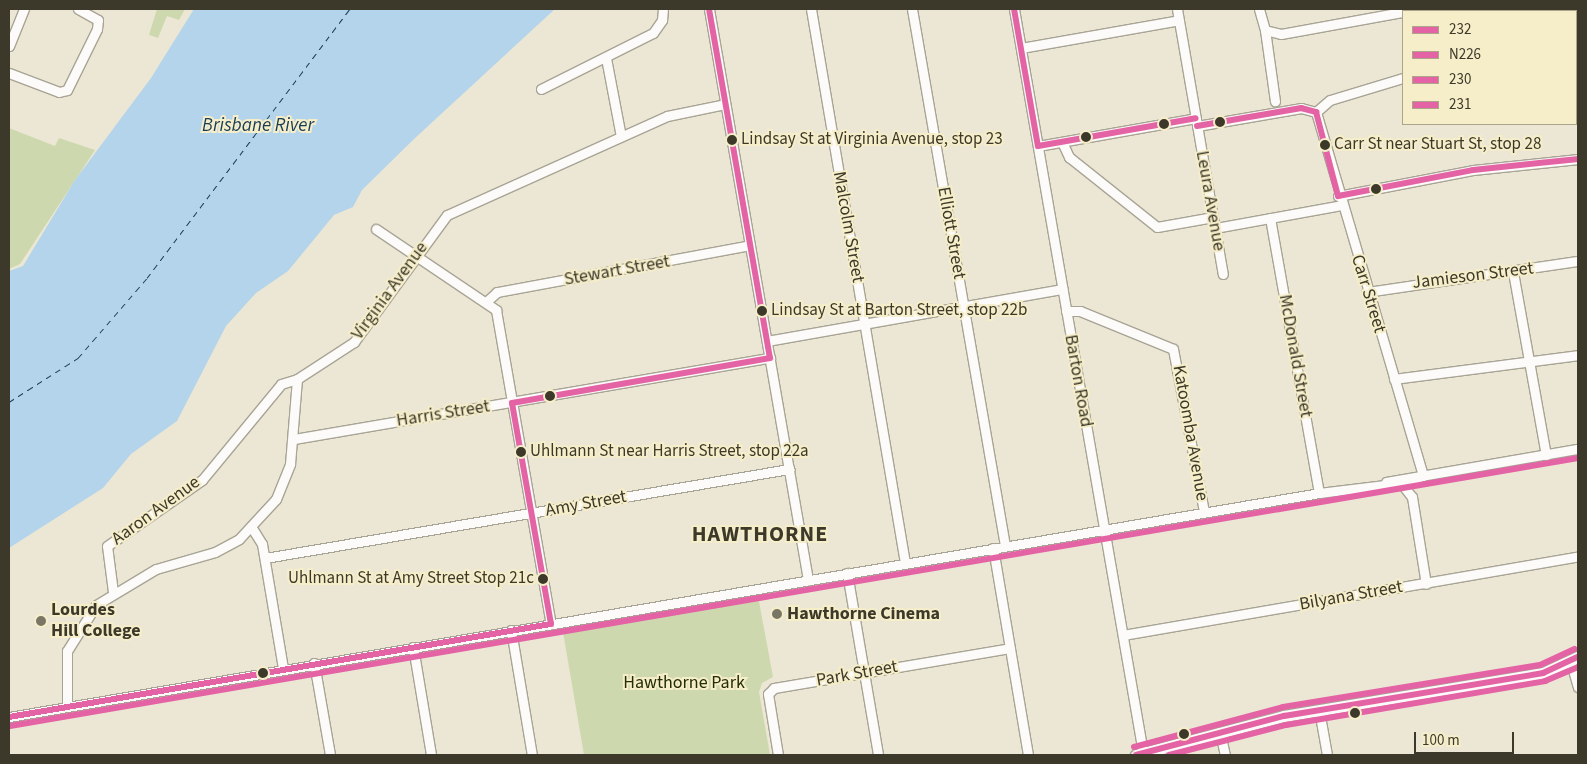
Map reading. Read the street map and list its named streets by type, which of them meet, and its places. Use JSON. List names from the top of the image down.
{
  "streets": {
    "street": [
      "Leura Avenue",
      "Malcolm Street",
      "Elliott Street",
      "Stewart Street",
      "Jamieson Street",
      "Virginia Avenue",
      "Carr Street",
      "McDonald Street",
      "Barton Road",
      "Harris Street",
      "Katoomba Avenue",
      "Amy Street",
      "Aaron Avenue",
      "Bilyana Street",
      "Park Street"
    ]
  },
  "crossings": [
    ["Jamieson Street", "Carr Street"],
    ["Virginia Avenue", "Aaron Avenue"],
    ["Barton Road", "Katoomba Avenue"],
    ["Barton Road", "Bilyana Street"]
  ],
  "districts": ["HAWTHORNE"],
  "water": ["Brisbane River"],
  "parks": ["Hawthorne Park"],
  "places": [
    "Lindsay St at Virginia Avenue, stop 23",
    "Carr St near Stuart St, stop 28",
    "Lindsay St at Barton Street, stop 22b",
    "Uhlmann St near Harris Street, stop 22a",
    "Uhlmann St at Amy Street Stop 21c",
    "Hawthorne Cinema",
    "Lourdes Hill College"
  ],
  "lines": [
    "transit line 232",
    "transit line N226",
    "transit line 231",
    "transit line 230"
  ],
  "legend": [
    "232",
    "N226",
    "230",
    "231"
  ],
  "scale_bar": "100 m"
}
